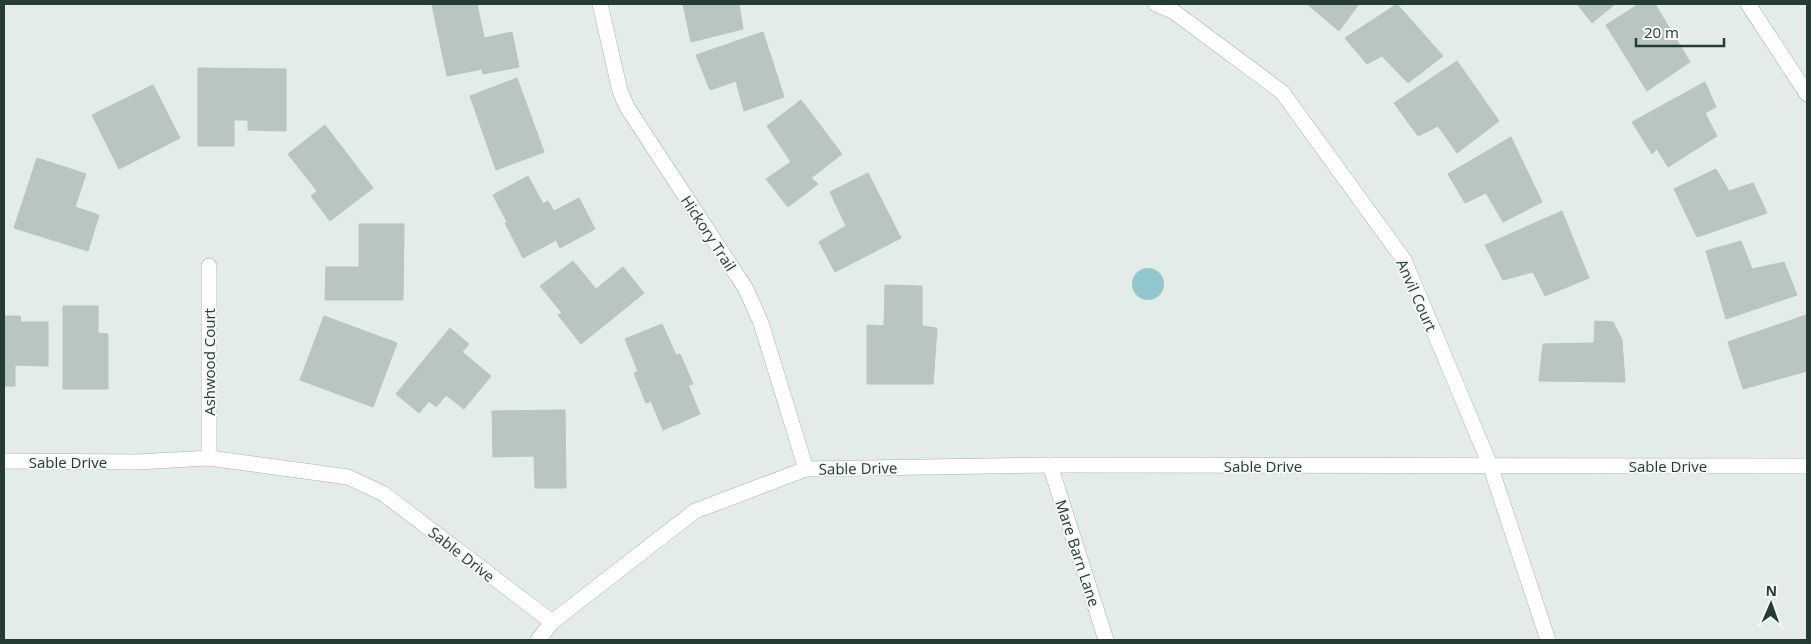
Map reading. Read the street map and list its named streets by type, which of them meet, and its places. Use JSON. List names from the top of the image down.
{
  "streets": {
    "street": [
      "Hickory Trail",
      "Anvil Court",
      "Ashwood Court",
      "Sable Drive",
      "Mare Barn Lane"
    ]
  },
  "crossings": [
    ["Hickory Trail", "Sable Drive"],
    ["Anvil Court", "Sable Drive"],
    ["Ashwood Court", "Sable Drive"],
    ["Sable Drive", "Mare Barn Lane"]
  ],
  "scale_bar": "20 m",
  "north": "top"
}
